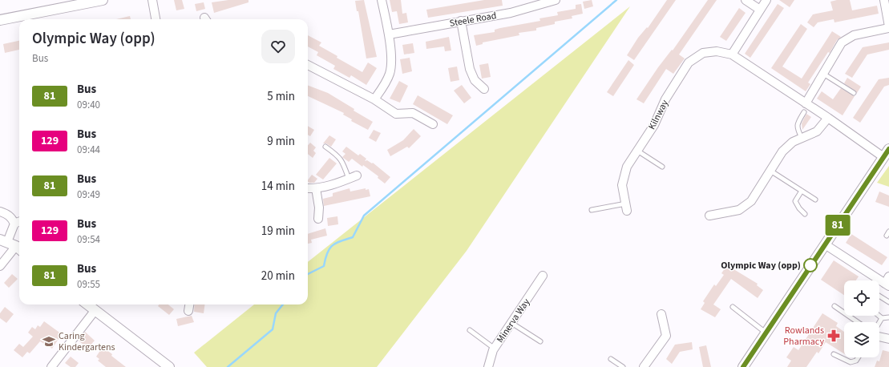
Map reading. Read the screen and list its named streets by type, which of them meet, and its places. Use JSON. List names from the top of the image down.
{
  "streets": {
    "street": ["Steele Road", "Kilnway", "Minerva Way"]
  },
  "places": {
    "other": ["Olympic Way (opp)"],
    "pharmacy": ["Rowlands Pharmacy"],
    "school or university": ["Caring Kindergartens"]
  },
  "lines": ["bus line 81"],
  "page": {
    "on_map": "81",
    "heading": ["Olympic Way (opp)", "Bus"],
    "list": [
      {
        "mark": "81",
        "name": "Bus",
        "note": "09:40",
        "value": "5 min"
      },
      {
        "mark": "129",
        "name": "Bus",
        "note": "09:44",
        "value": "9 min"
      },
      {
        "mark": "81",
        "name": "Bus",
        "note": "09:49",
        "value": "14 min"
      },
      {
        "mark": "129",
        "name": "Bus",
        "note": "09:54",
        "value": "19 min"
      },
      {
        "mark": "81",
        "name": "Bus",
        "note": "09:55",
        "value": "20 min"
      }
    ]
  }
}
